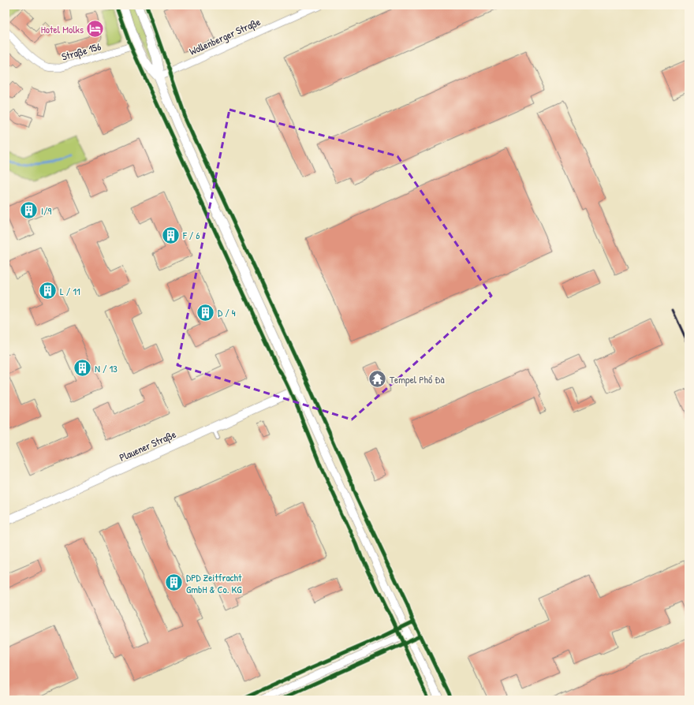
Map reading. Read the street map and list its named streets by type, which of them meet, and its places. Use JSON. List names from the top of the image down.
{
  "streets": {
    "street": ["Wollenberger Straße", "Straße 156", "Plauener Straße"]
  },
  "places": {
    "hotel": ["Hotel Molks"],
    "building": [
      "I/9",
      "F / 6",
      "L / 11",
      "D / 4",
      "N / 13",
      "DPD Zeitfracht GmbH & Co. KG"
    ],
    "temple": ["Tempel Phổ Đà"]
  }
}
